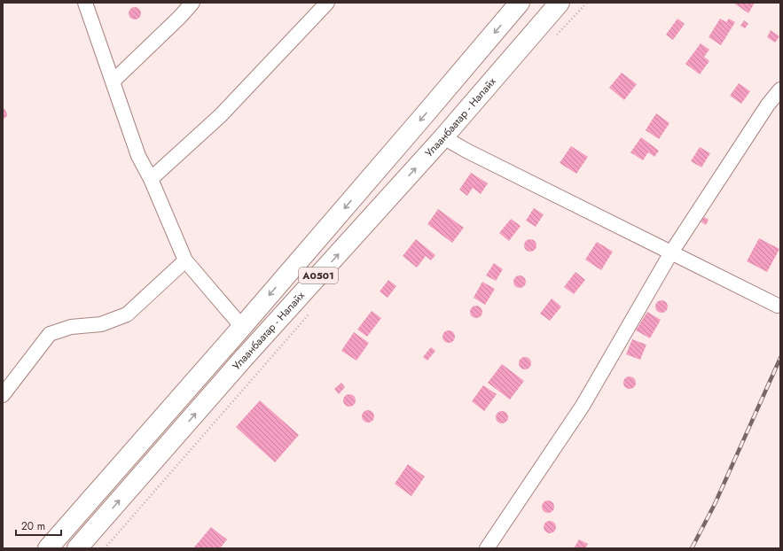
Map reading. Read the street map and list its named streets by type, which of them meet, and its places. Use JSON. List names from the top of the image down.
{
  "streets": {
    "highway": ["Улаанбаатар - Налайх", "A0501"]
  },
  "scale_bar": "20 m"
}
